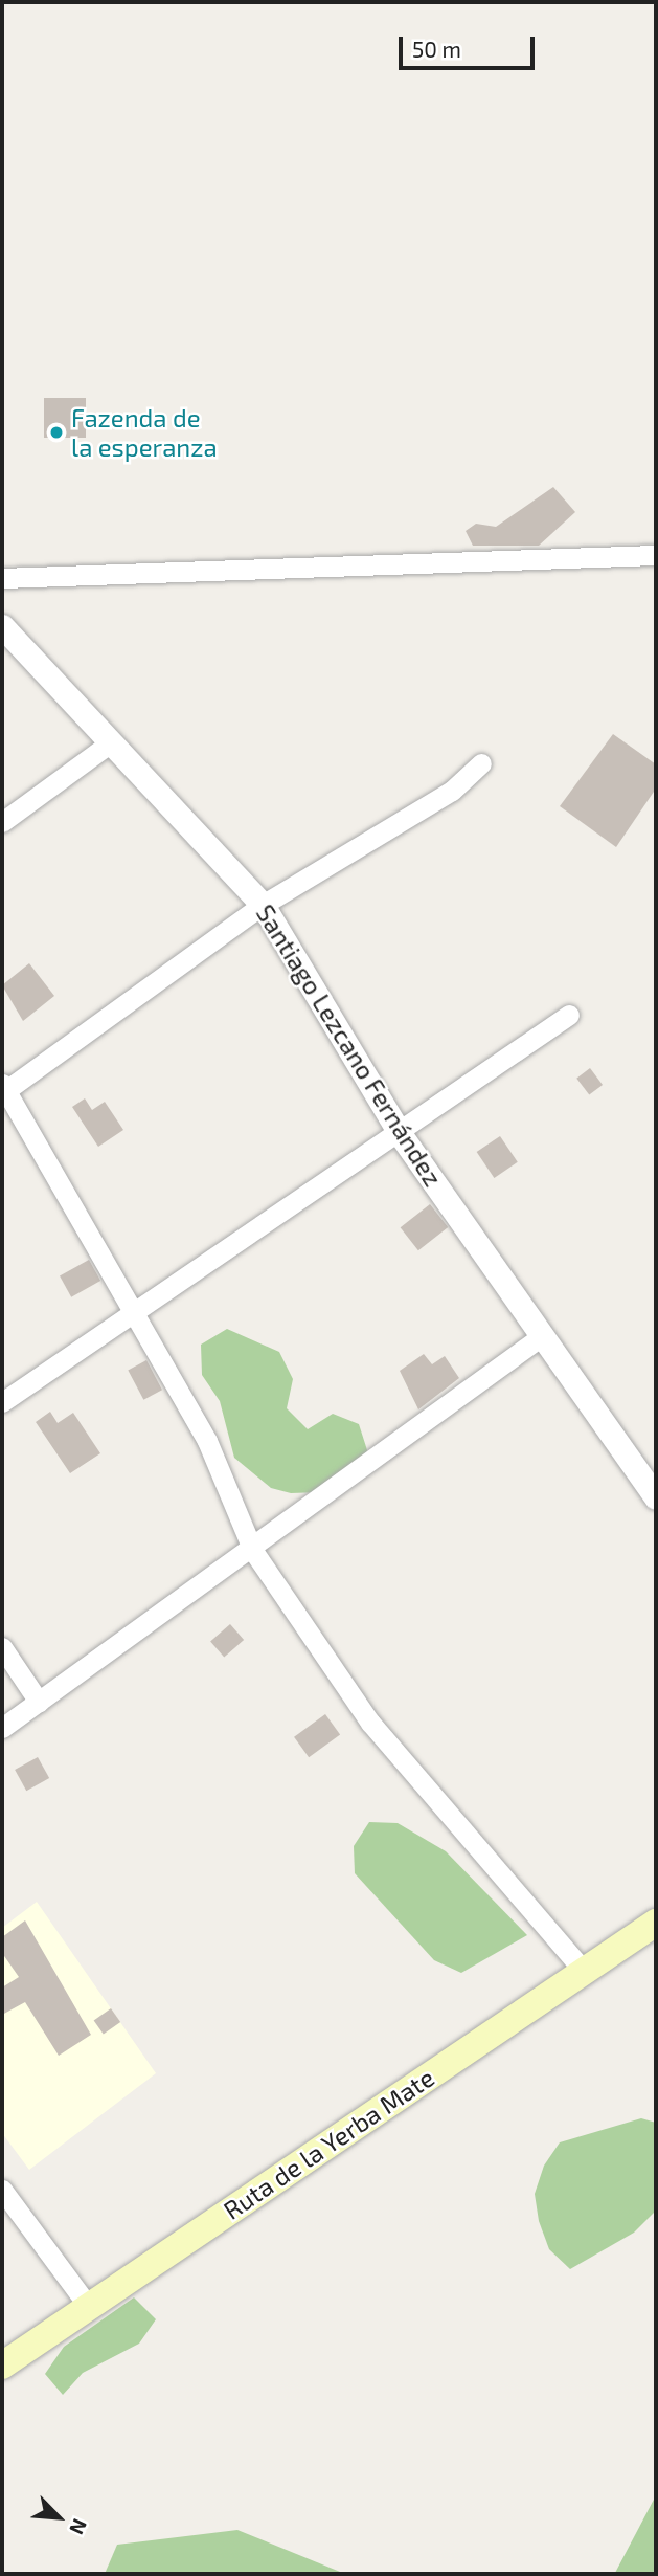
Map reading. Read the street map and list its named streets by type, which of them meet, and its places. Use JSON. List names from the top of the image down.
{
  "streets": {
    "main road": ["Ruta de la Yerba Mate"],
    "street": ["Santiago Lezcano Fernández"]
  },
  "places": ["Fazenda de la esperanza"],
  "scale_bar": "50 m",
  "north": "bottom right"
}
